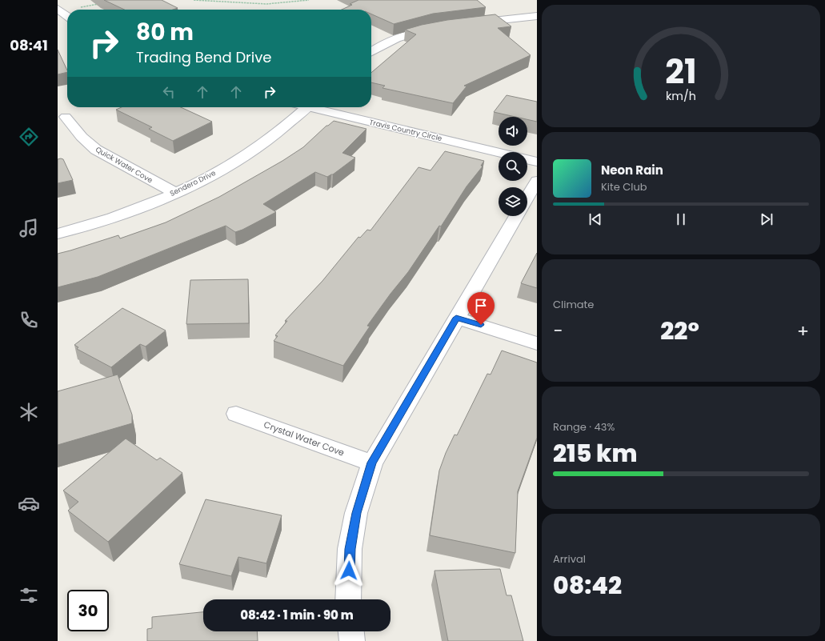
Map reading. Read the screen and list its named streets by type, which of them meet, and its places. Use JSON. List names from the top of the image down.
{
  "streets": {
    "street": [
      "Travis Country Circle",
      "Quick Water Cove",
      "Sendero Drive",
      "Crystal Water Cove"
    ]
  },
  "crossings": [
    ["Quick Water Cove", "Sendero Drive"]
  ],
  "page": {
    "tabs": "08:41",
    "turn": ["80 m", "Trading Bend Drive"],
    "song": ["Neon Rain", "Kite Club"],
    "tile": [
      "Climate",
      ["Range · 43%", "215 km"],
      ["Arrival", "08:42"]
    ],
    "heat": ["−", "22°", "+"],
    "limit": "30",
    "trip": "08:42 · 1 min · 90 m",
    "gauge": ["21", "km/h"]
  }
}
